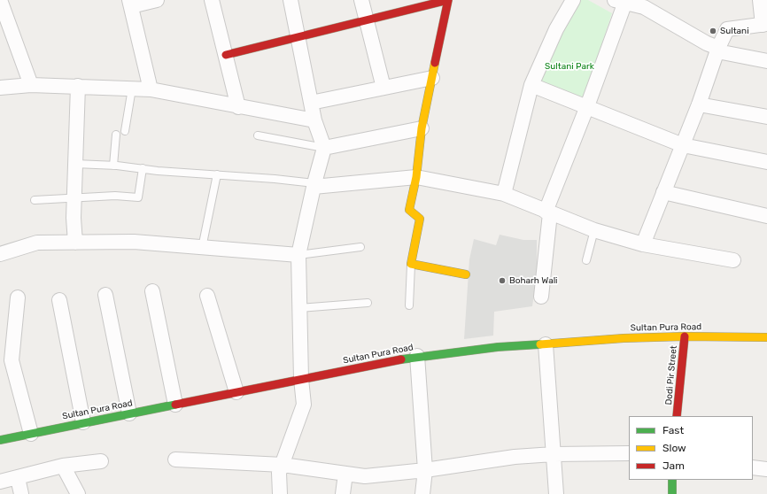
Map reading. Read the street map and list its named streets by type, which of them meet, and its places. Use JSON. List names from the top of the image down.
{
  "streets": {
    "main road": ["Sultan Pura Road", "Dodi Pir Street"]
  },
  "crossings": [
    ["Sultan Pura Road", "Dodi Pir Street"]
  ],
  "parks": ["Sultani Park"],
  "places": ["Sultani", "Boharh Wali"],
  "legend": ["Fast", "Slow", "Jam"]
}
